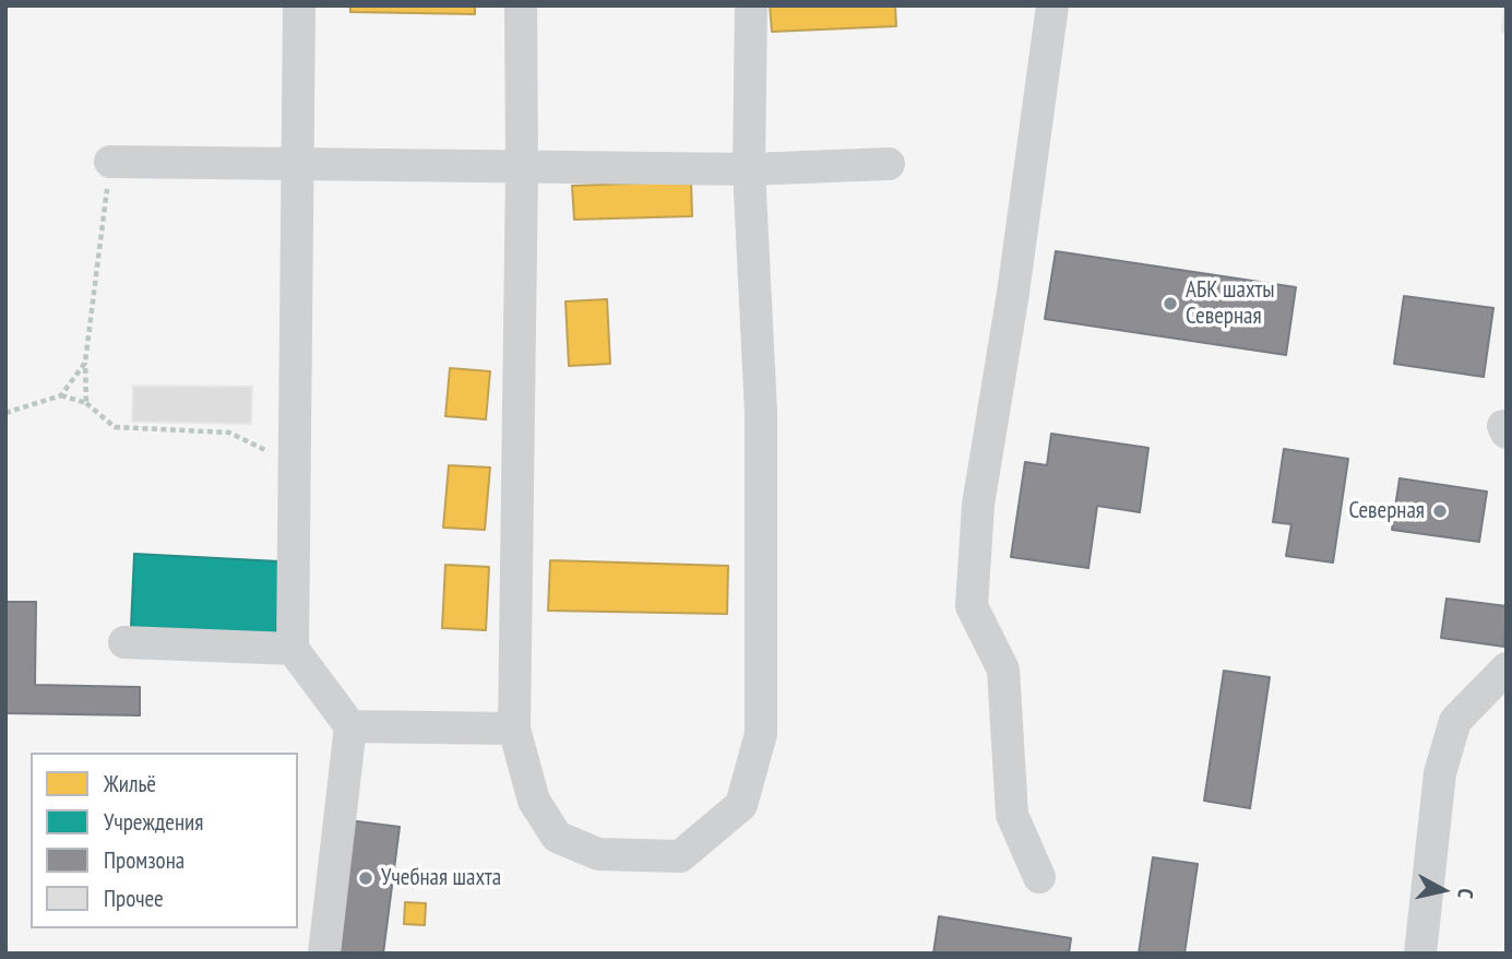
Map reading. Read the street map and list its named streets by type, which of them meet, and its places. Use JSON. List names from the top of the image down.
{
  "places": ["АБК шахты Северная", "Северная", "Учебная шахта"],
  "legend": [
    "Жильё",
    "Учреждения",
    "Промзона",
    "Прочее"
  ],
  "north": "right"
}
